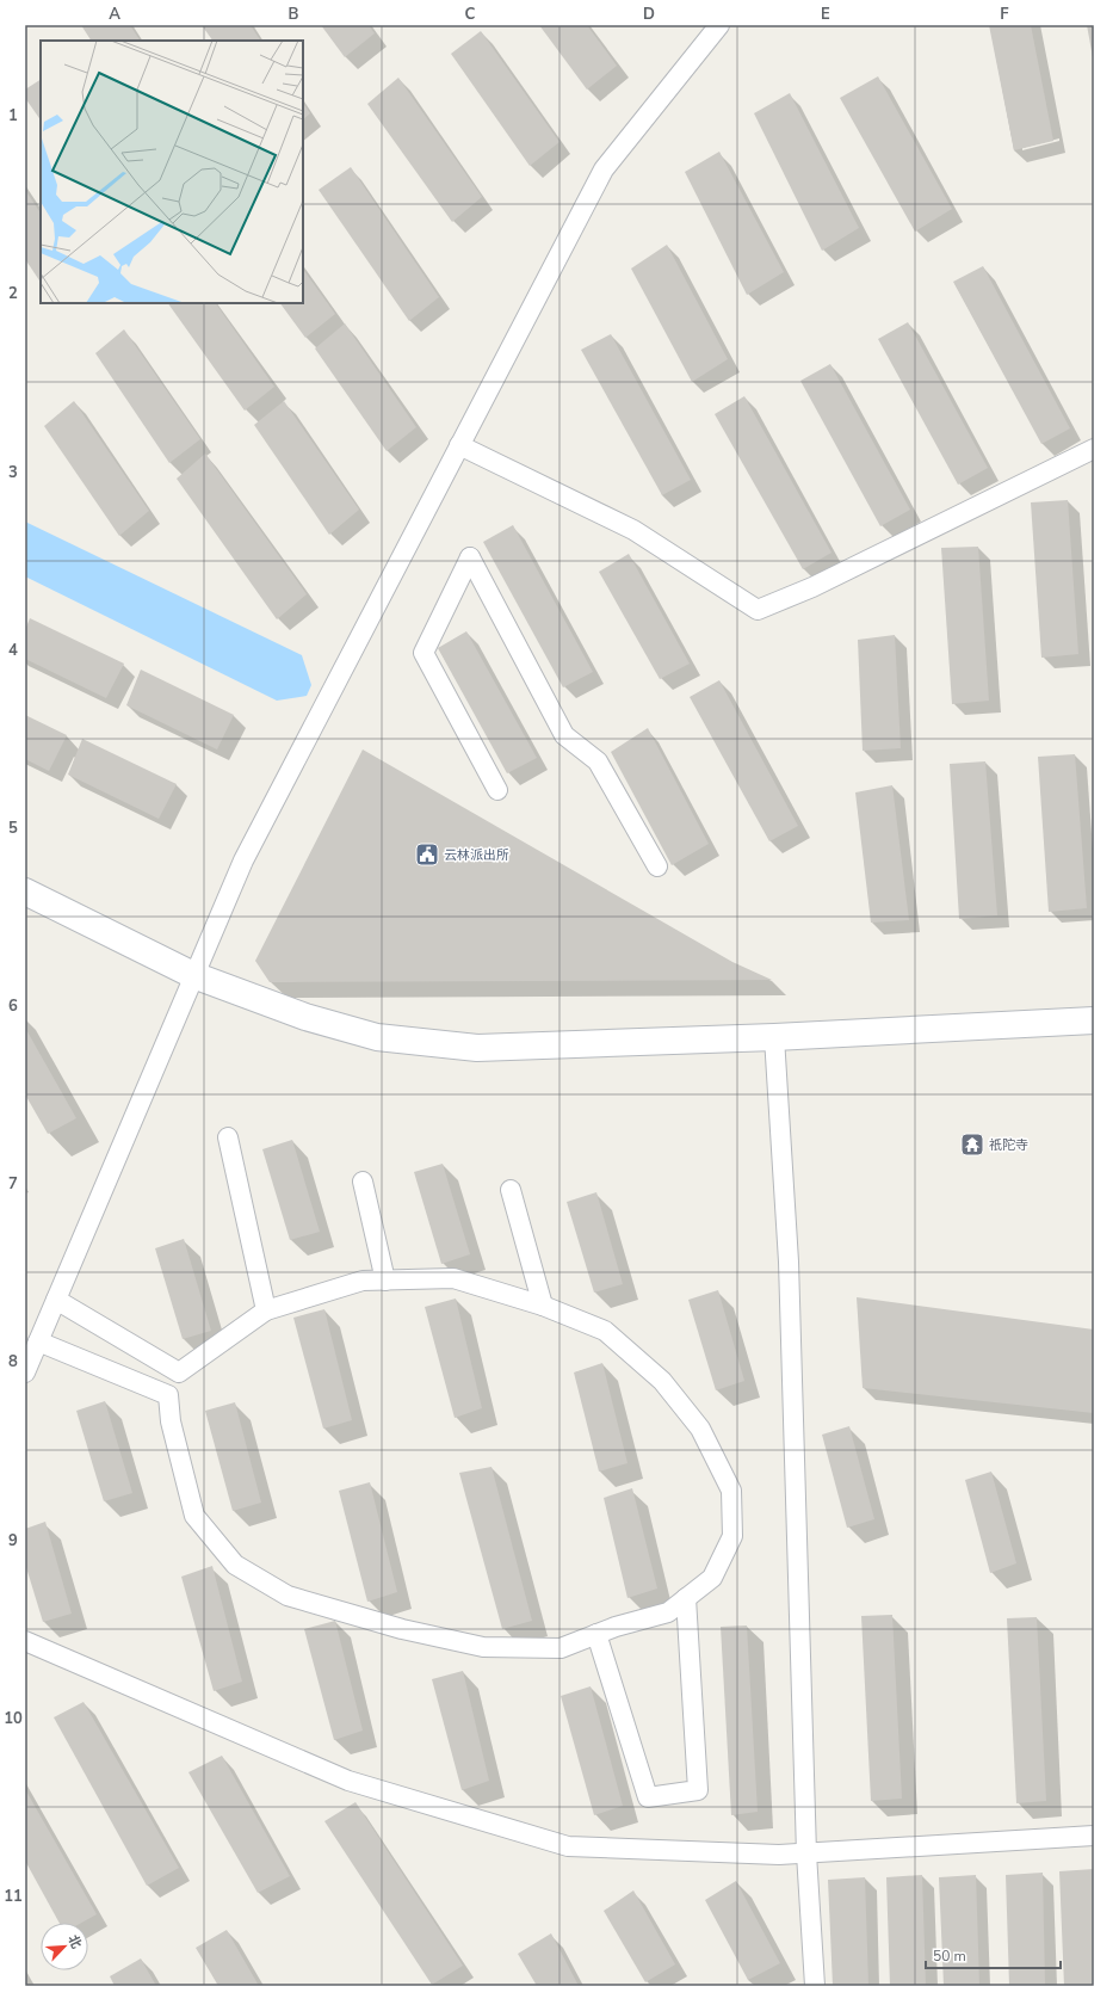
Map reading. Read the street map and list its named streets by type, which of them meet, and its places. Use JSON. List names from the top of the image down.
{
  "places": {
    "public building": ["云林派出所"],
    "temple": ["祇陀寺"]
  },
  "scale_bar": "50 m",
  "north": "top right",
  "grid": {
    "columns": [
      "A",
      "B",
      "C",
      "D",
      "E",
      "F"
    ],
    "rows": [
      "1",
      "2",
      "3",
      "4",
      "5",
      "6",
      "7",
      "8",
      "9",
      "10",
      "11"
    ]
  }
}
